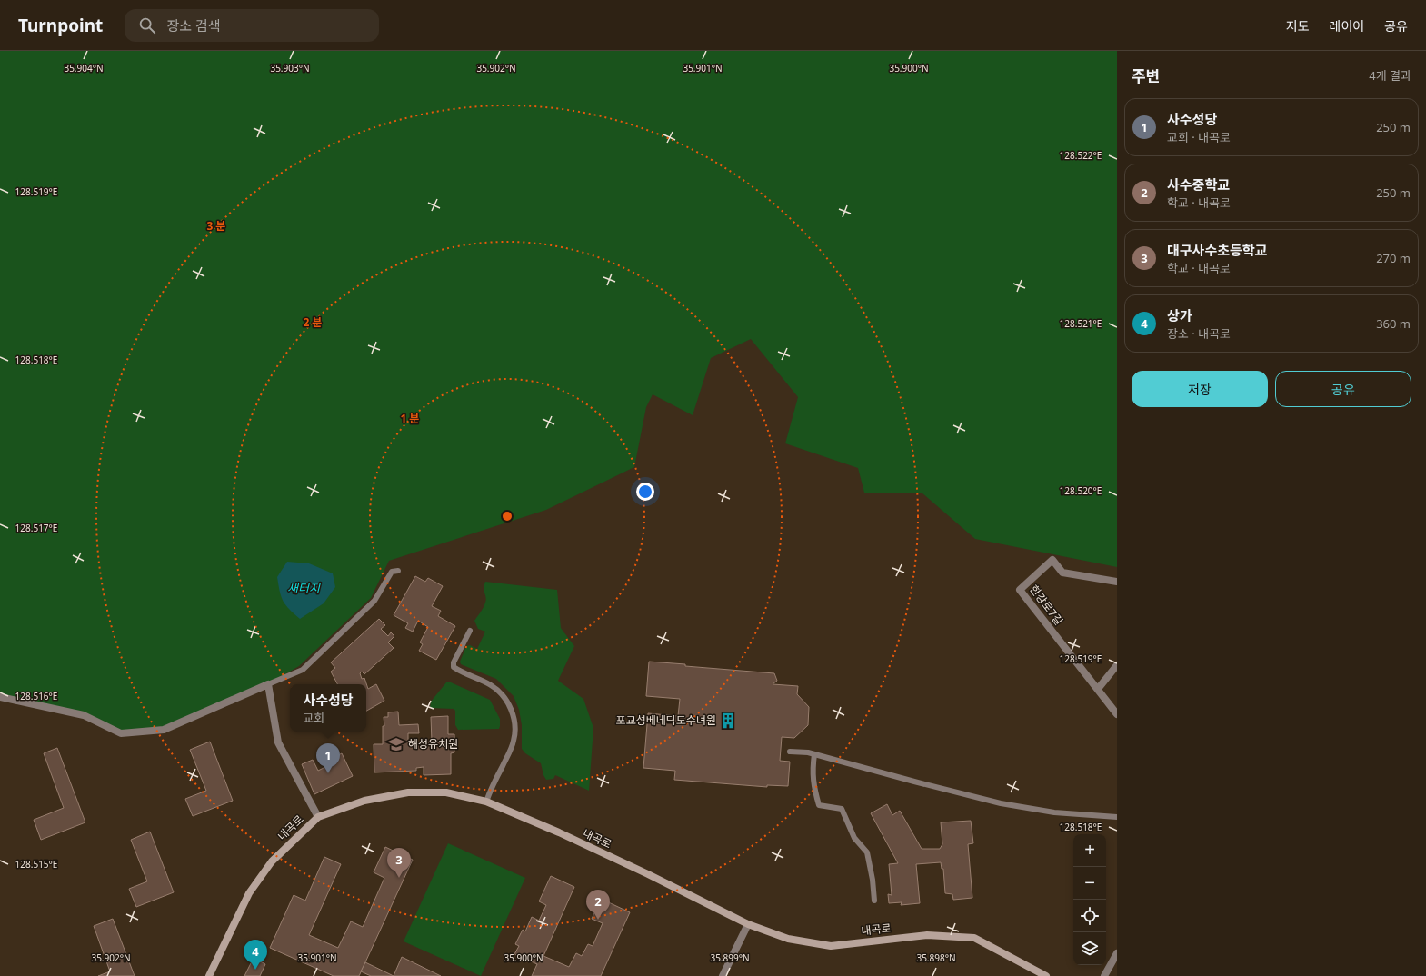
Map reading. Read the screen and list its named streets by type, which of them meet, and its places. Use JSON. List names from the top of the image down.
{
  "streets": {
    "main road": ["내곡로"],
    "street": ["한강로7길"]
  },
  "water": ["새터지"],
  "places": {
    "building": ["포교성베네딕도수녀원"],
    "school or university": ["해성유치원"]
  },
  "page": {
    "header": "Turnpoint",
    "search": "장소 검색",
    "nav": ["지도", "레이어", "공유"],
    "heading": ["주변", "4개 결과"],
    "list": [
      {
        "mark": "1",
        "name": "사수성당",
        "note": "교회 · 내곡로",
        "value": "250 m"
      },
      {
        "mark": "2",
        "name": "사수중학교",
        "note": "학교 · 내곡로",
        "value": "250 m"
      },
      {
        "mark": "3",
        "name": "대구사수초등학교",
        "note": "학교 · 내곡로",
        "value": "270 m"
      },
      {
        "mark": "4",
        "name": "상가",
        "note": "장소 · 내곡로",
        "value": "360 m"
      }
    ],
    "buttons": ["저장", "공유"],
    "popup": ["사수성당", "교회"],
    "pins": [
      "1",
      "3",
      "2",
      "4"
    ],
    "map_buttons": ["+", "−"]
  },
  "coordinates": [
    "35.904°N",
    "35.903°N",
    "35.902°N",
    "35.901°N",
    "35.900°N",
    "128.522°E",
    "128.519°E",
    "128.521°E",
    "128.518°E",
    "128.520°E",
    "128.517°E",
    "128.516°E",
    "128.515°E",
    "35.899°N",
    "35.898°N"
  ],
  "rings": ["3 분", "2 분", "1 분"]
}
